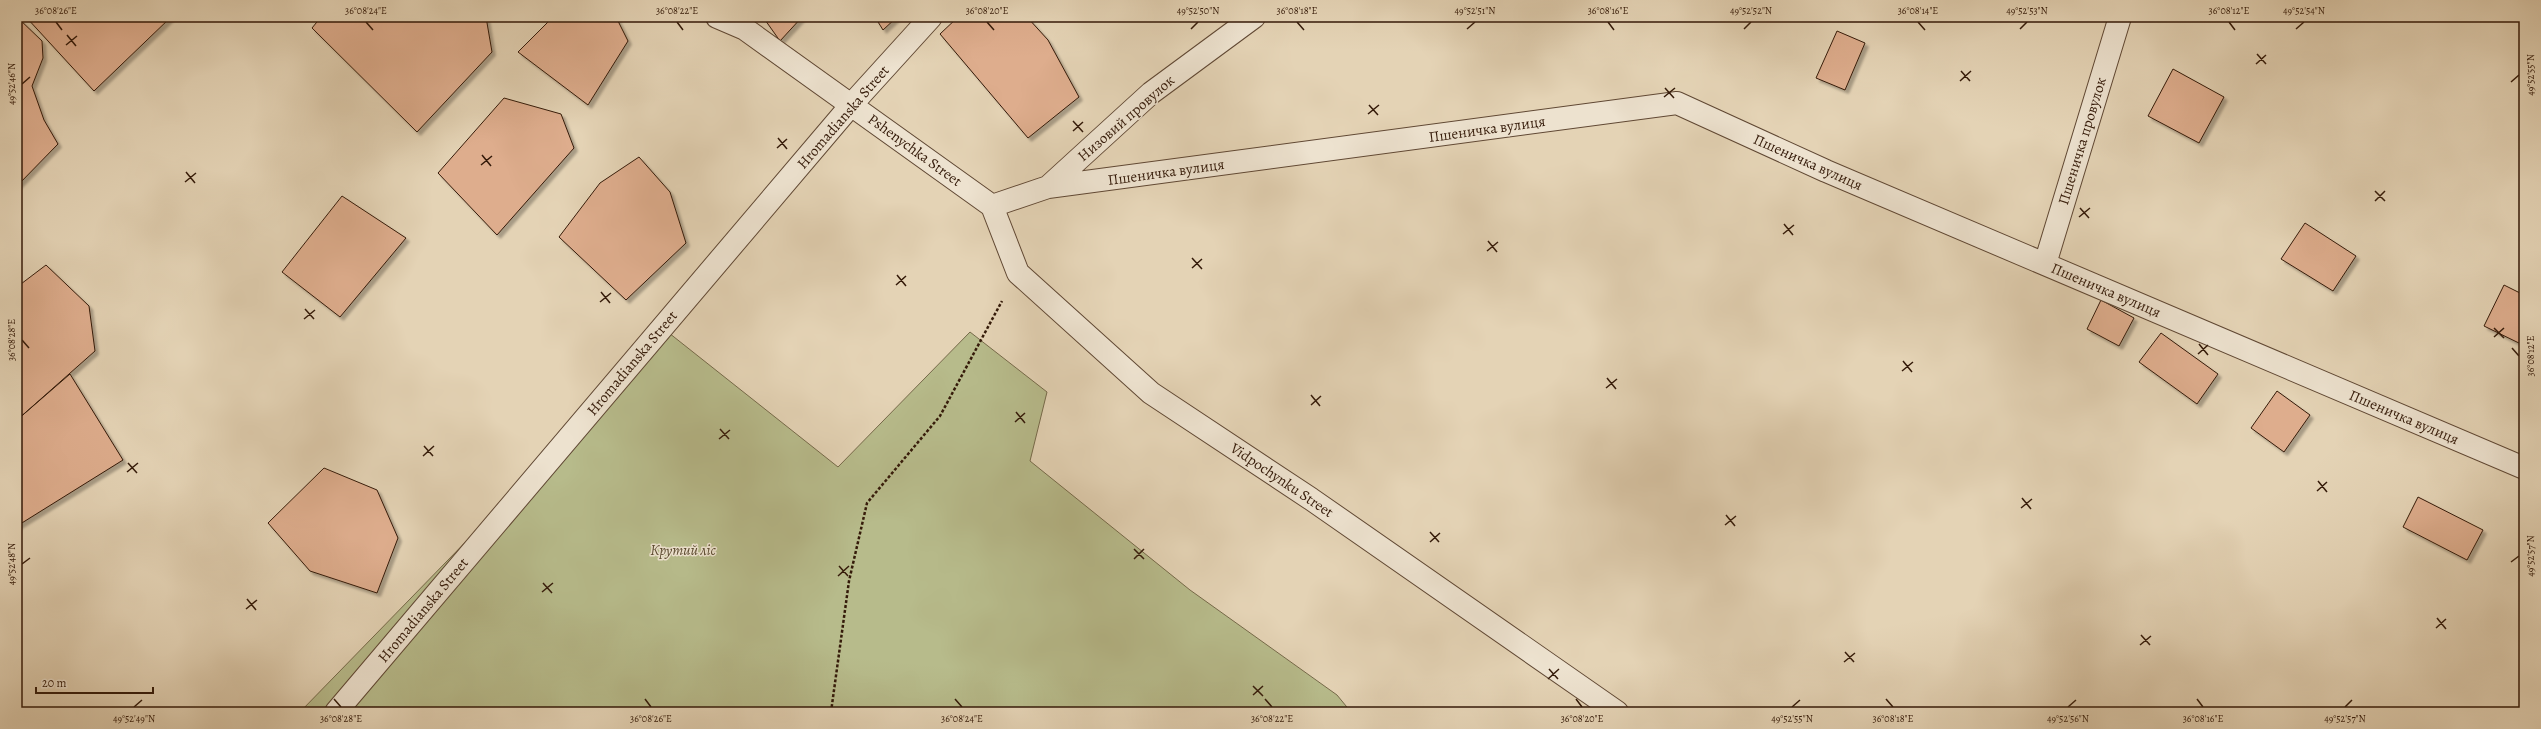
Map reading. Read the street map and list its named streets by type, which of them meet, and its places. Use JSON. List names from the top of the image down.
{
  "streets": {
    "street": [
      "Hromadianska Street",
      "Низовий провулок",
      "Пшеничка вулиця",
      "Пшеничка провулок",
      "Pshenychka Street",
      "Vidpochynku Street"
    ]
  },
  "crossings": [
    ["Hromadianska Street", "Pshenychka Street"],
    ["Низовий провулок", "Пшеничка вулиця"],
    ["Низовий провулок", "Pshenychka Street"],
    ["Низовий провулок", "Vidpochynku Street"],
    ["Пшеничка вулиця", "Пшеничка провулок"],
    ["Pshenychka Street", "Vidpochynku Street"]
  ],
  "parks": ["Крутий ліс"],
  "scale_bar": "20 m",
  "coordinates": [
    "36°08'26\"E",
    "36°08'24\"E",
    "36°08'22\"E",
    "36°08'20\"E",
    "49°52'50\"N",
    "36°08'18\"E",
    "49°52'51\"N",
    "36°08'16\"E",
    "49°52'52\"N",
    "36°08'14\"E",
    "49°52'53\"N",
    "36°08'12\"E",
    "49°52'54\"N",
    "49°52'55\"N",
    "49°52'46\"N",
    "36°08'28\"E",
    "49°52'57\"N",
    "49°52'48\"N",
    "49°52'49\"N",
    "49°52'56\"N"
  ]
}
